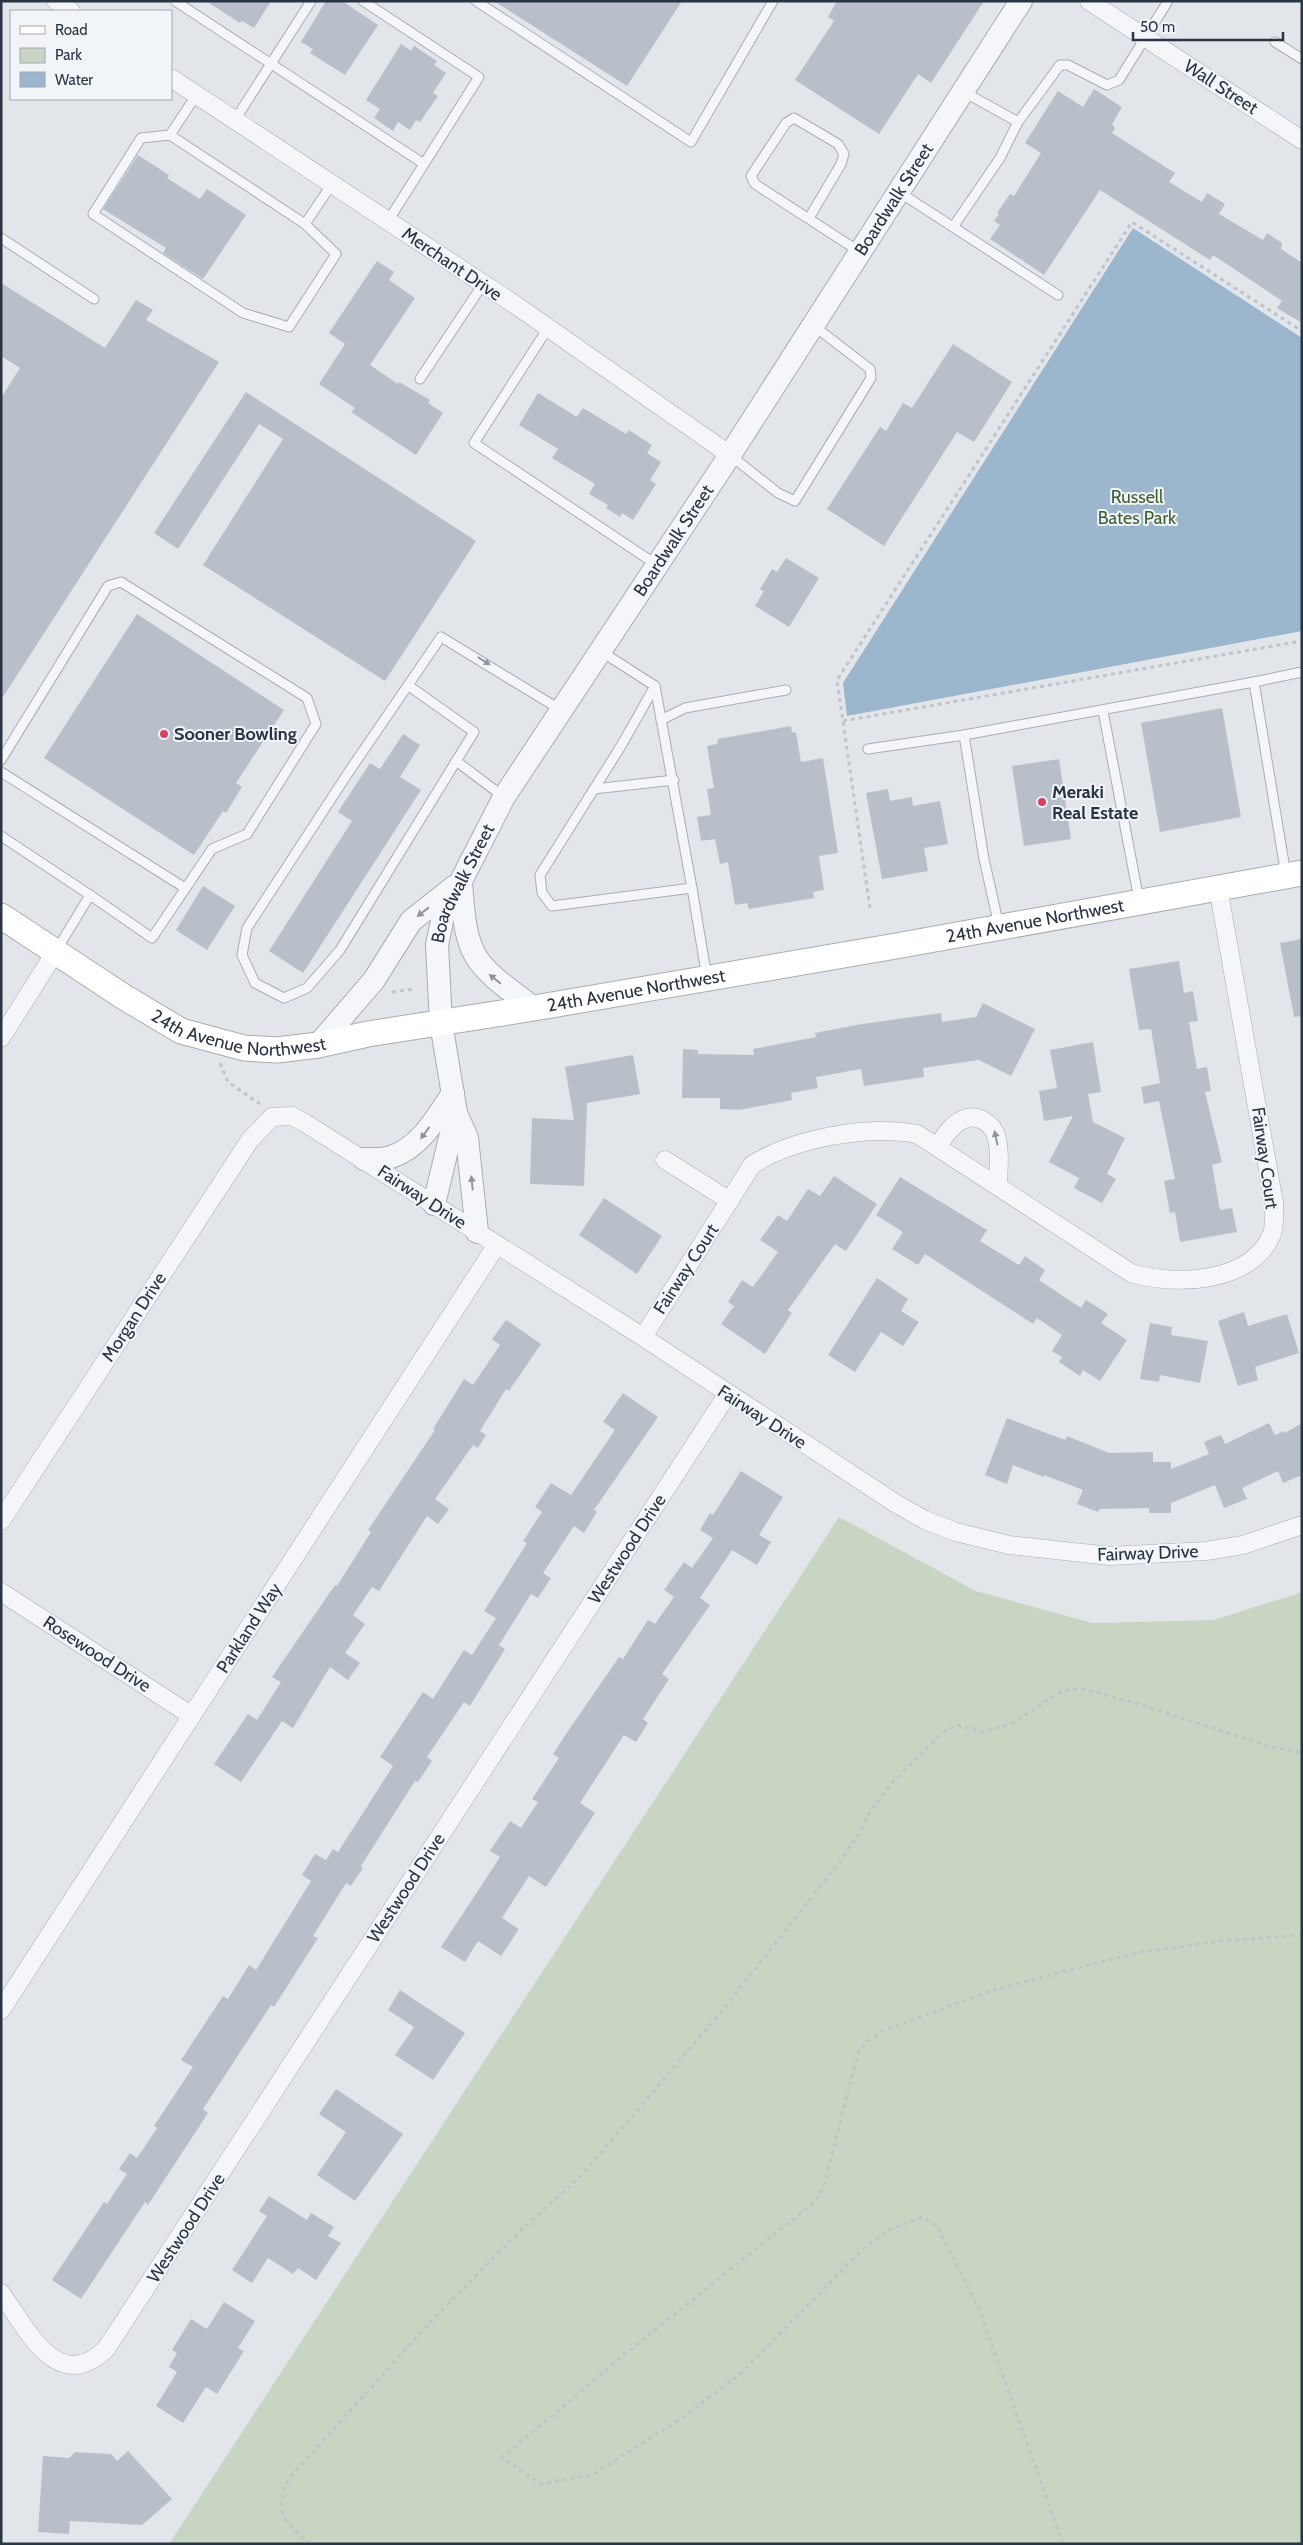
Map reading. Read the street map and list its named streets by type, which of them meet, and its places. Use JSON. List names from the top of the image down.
{
  "streets": {
    "main road": ["24th Avenue Northwest"],
    "street": [
      "Wall Street",
      "Boardwalk Street",
      "Merchant Drive",
      "Fairway Court",
      "Fairway Drive",
      "Morgan Drive",
      "Westwood Drive",
      "Parkland Way",
      "Rosewood Drive"
    ]
  },
  "crossings": [
    ["Boardwalk Street", "Merchant Drive"],
    ["Boardwalk Street", "24th Avenue Northwest"],
    ["24th Avenue Northwest", "Fairway Court"],
    ["Fairway Court", "Fairway Drive"],
    ["Fairway Drive", "Morgan Drive"],
    ["Fairway Drive", "Westwood Drive"],
    ["Fairway Drive", "Parkland Way"],
    ["Parkland Way", "Rosewood Drive"]
  ],
  "parks": ["Russell Bates Park"],
  "places": ["Sooner Bowling", "Meraki Real Estate"],
  "legend": ["Road", "Park", "Water"],
  "scale_bar": "50 m"
}
